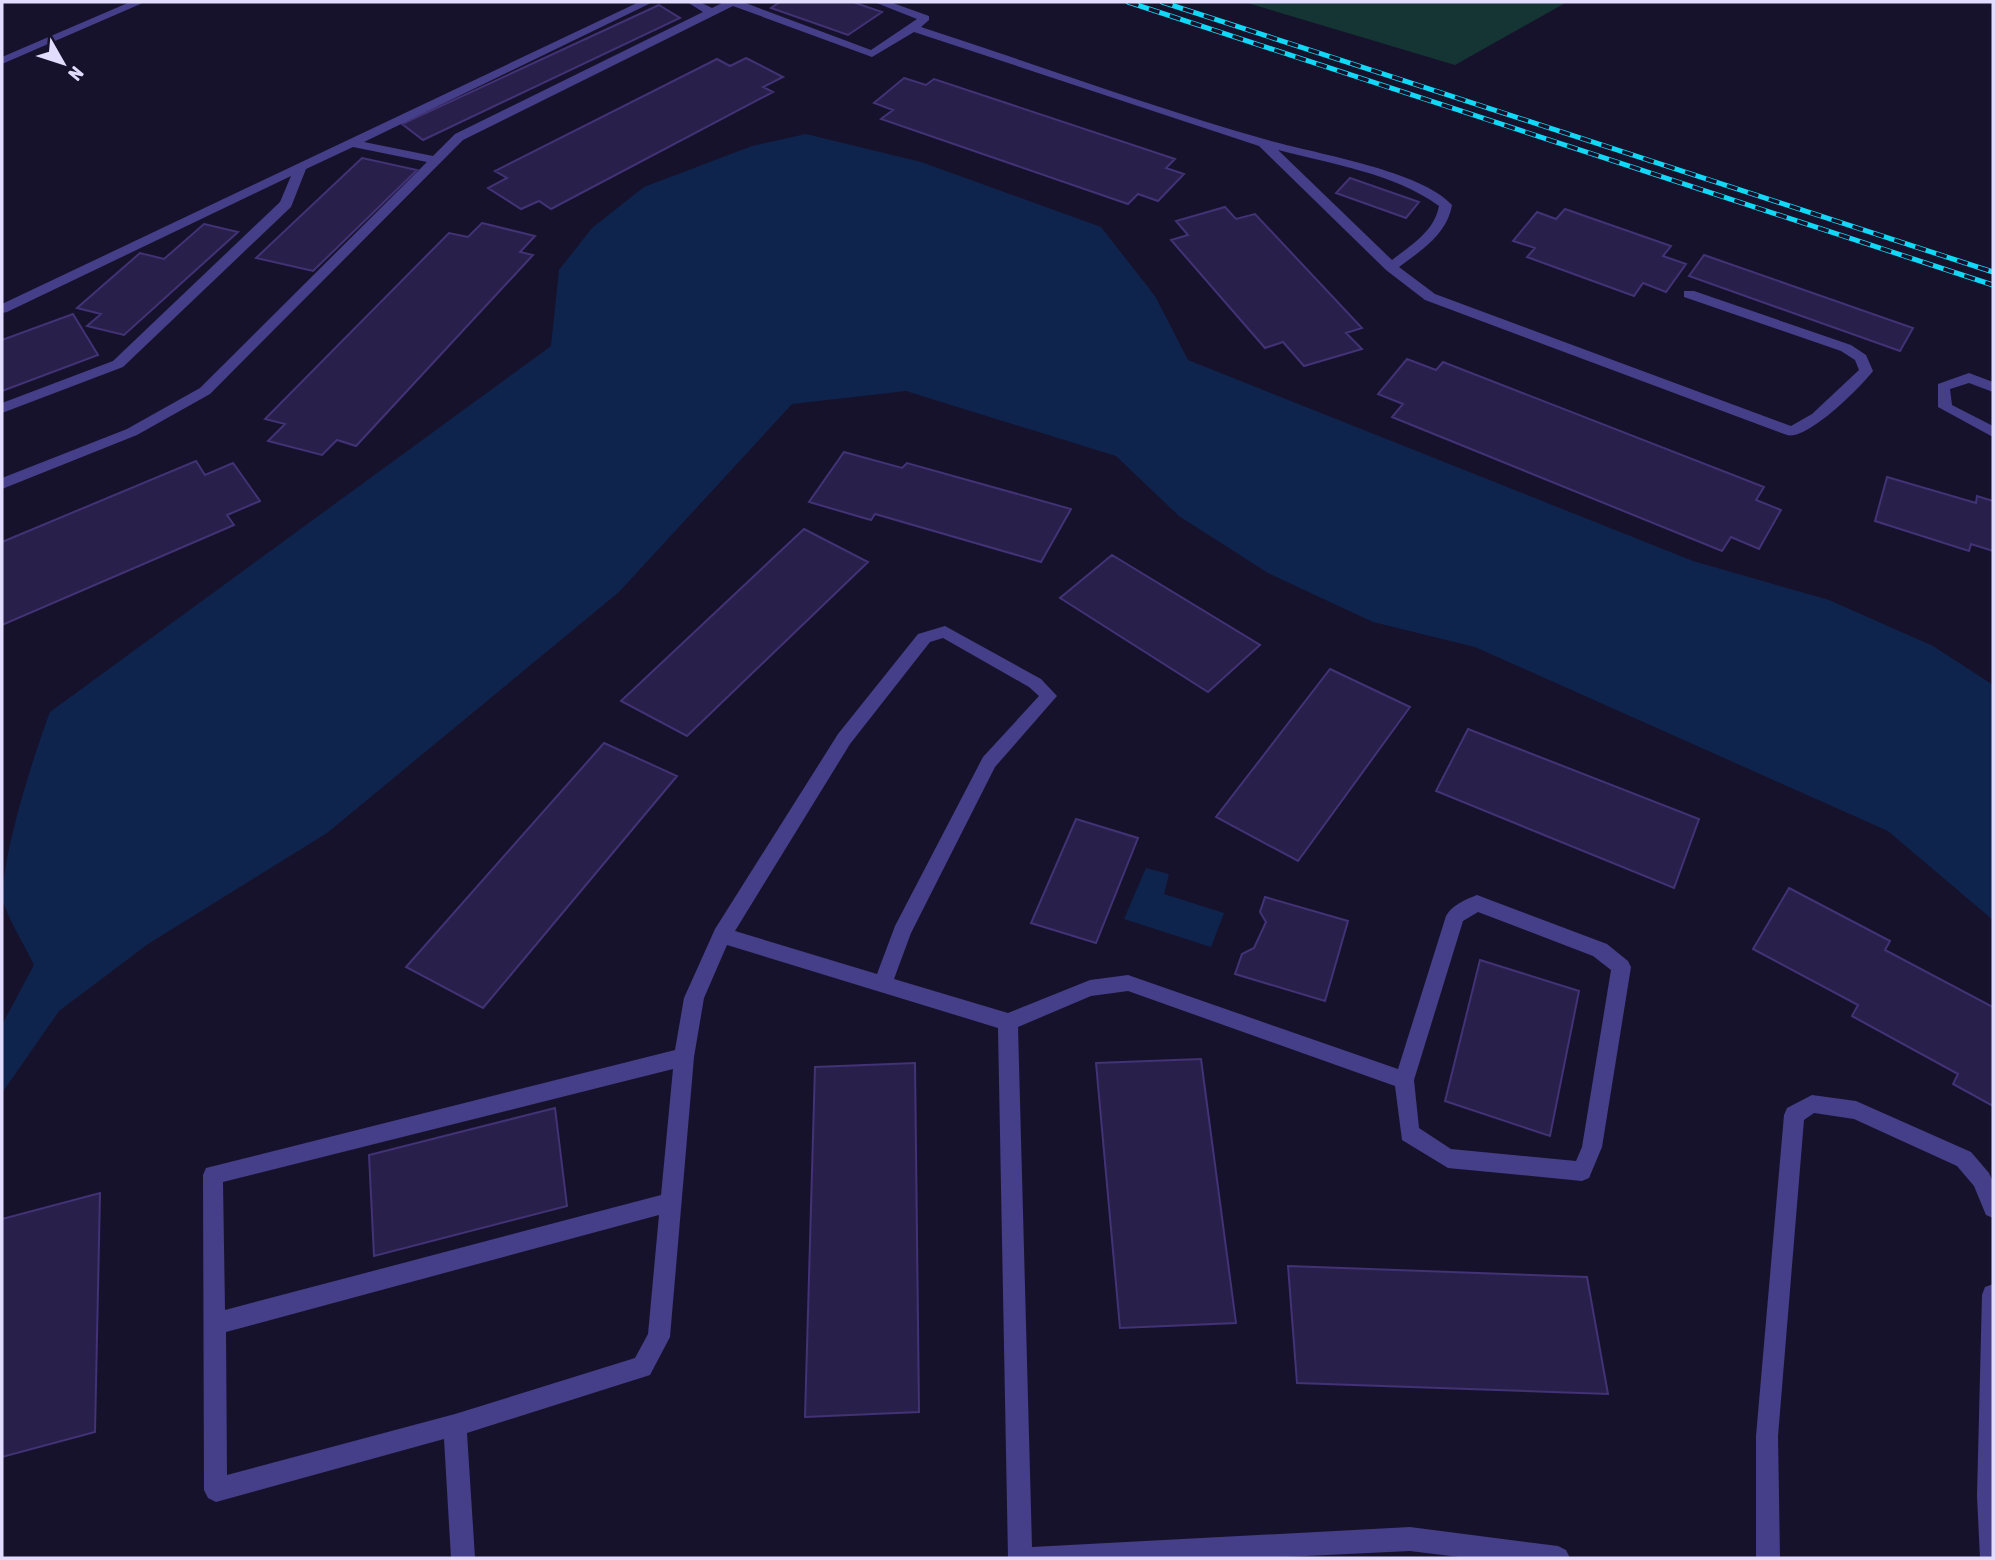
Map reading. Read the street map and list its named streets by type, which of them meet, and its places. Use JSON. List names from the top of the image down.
{
  "north": "bottom right"
}
